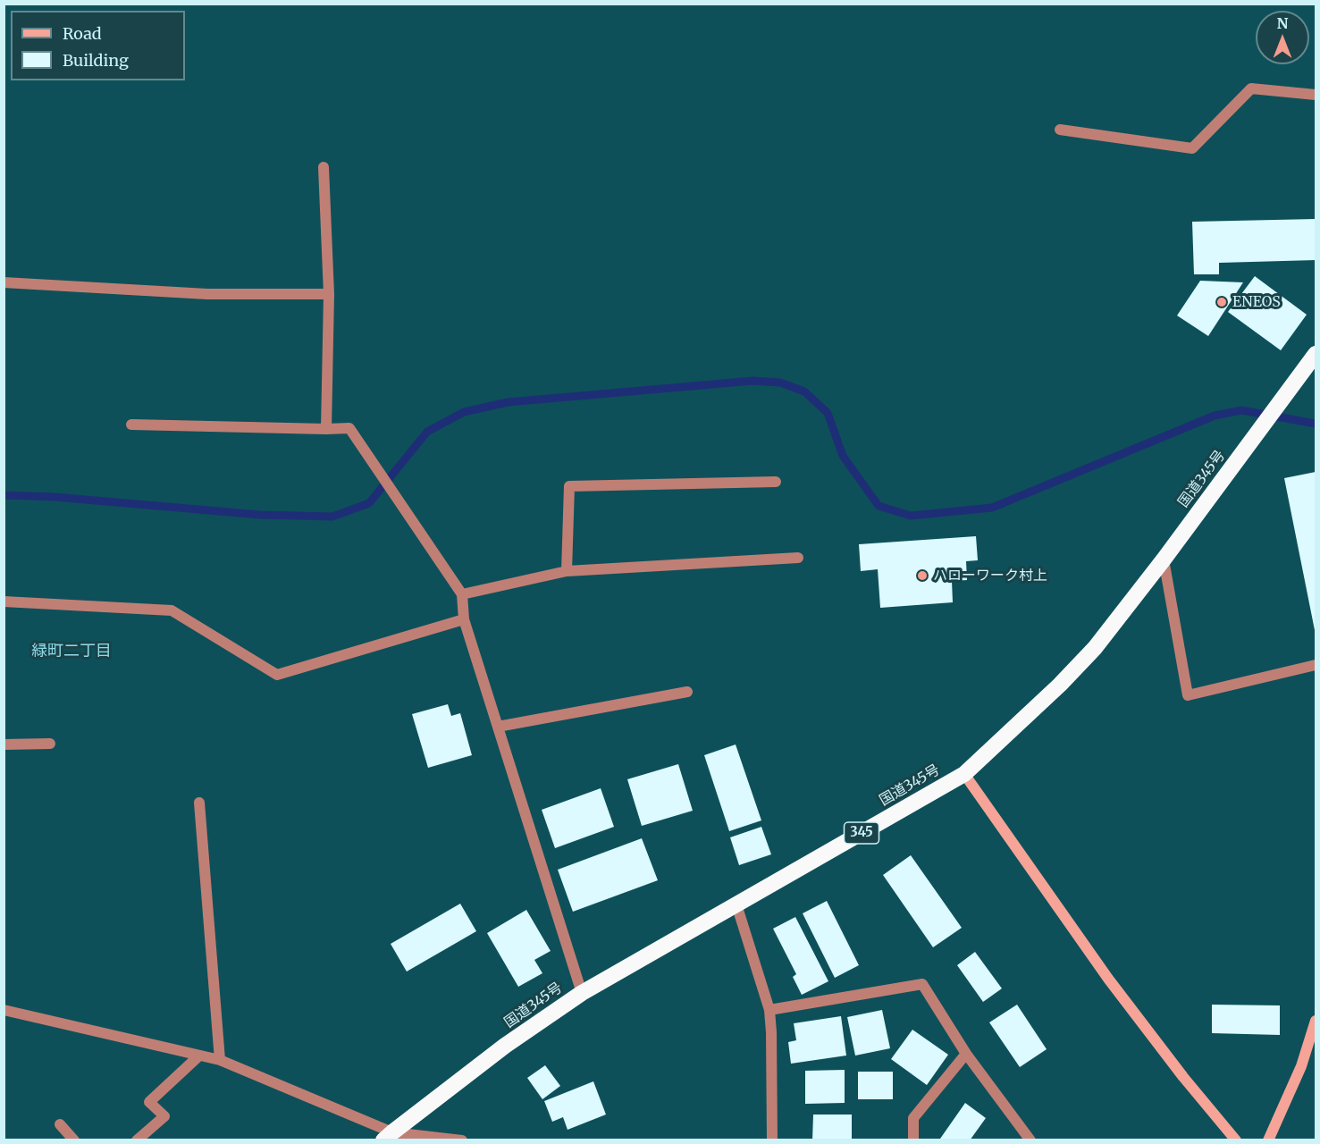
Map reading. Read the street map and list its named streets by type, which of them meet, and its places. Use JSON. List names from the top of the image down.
{
  "streets": {
    "highway": ["国道345号", "345"]
  },
  "districts": ["緑町二丁目"],
  "places": ["ENEOS", "ハローワーク村上"],
  "legend": ["Road", "Building"],
  "north": "top"
}
